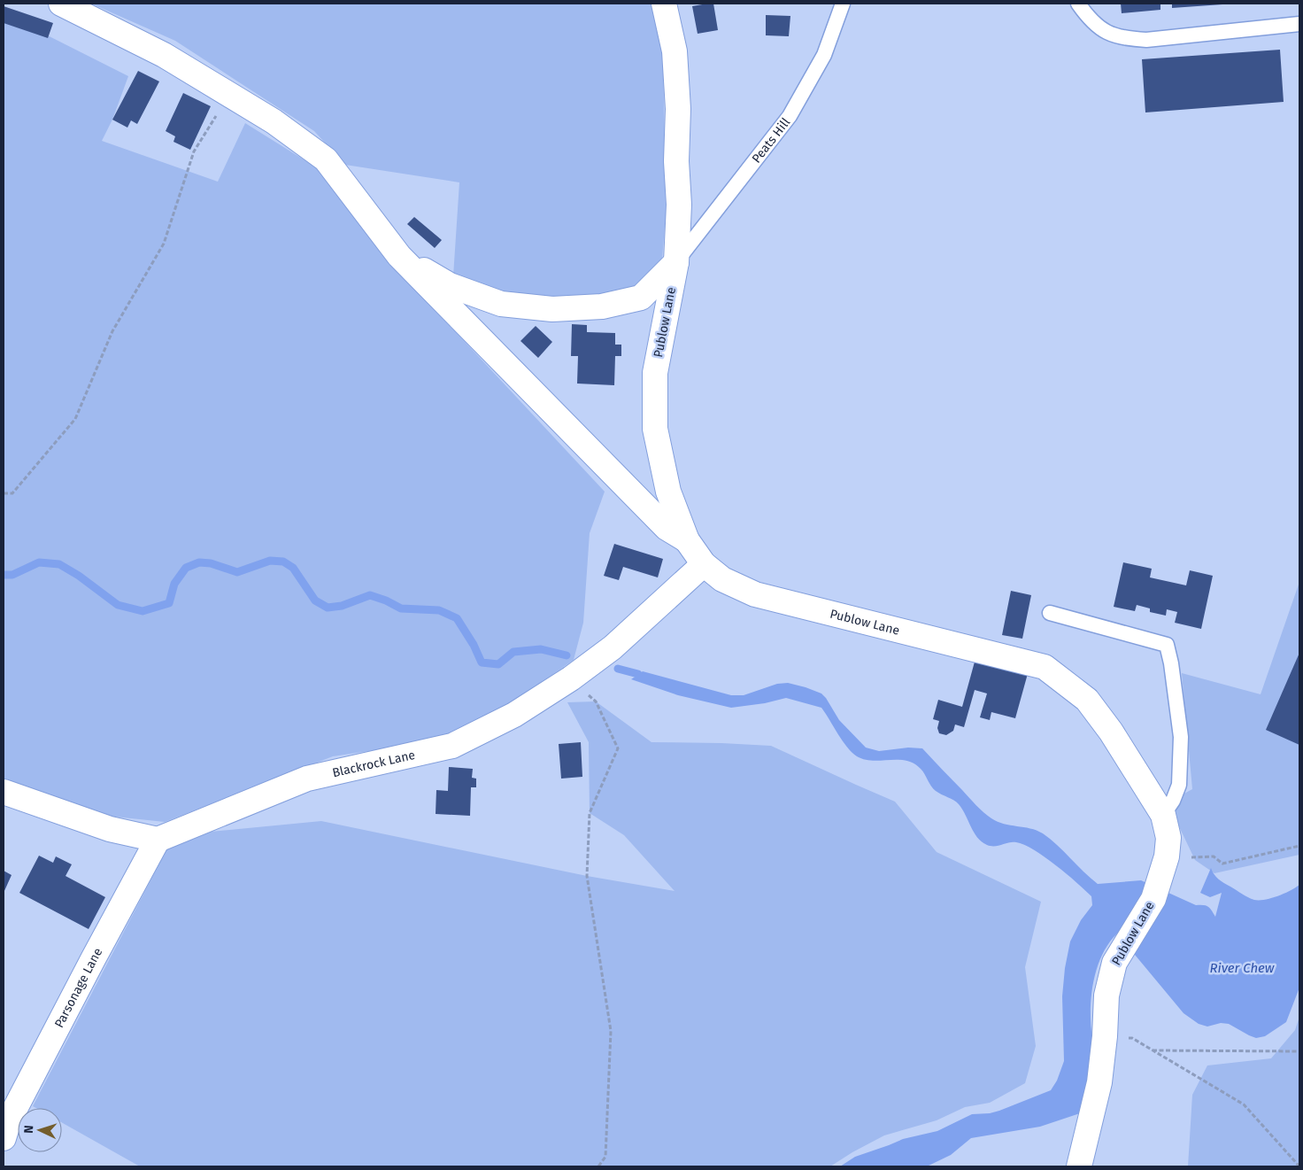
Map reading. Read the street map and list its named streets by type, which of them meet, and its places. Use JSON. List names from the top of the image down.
{
  "streets": {
    "street": ["Publow Lane", "Blackrock Lane", "Parsonage Lane"],
    "lane": ["Peats Hill"]
  },
  "crossings": [
    ["Peats Hill", "Publow Lane"],
    ["Publow Lane", "Blackrock Lane"],
    ["Blackrock Lane", "Parsonage Lane"]
  ],
  "water": ["River Chew"],
  "north": "left"
}
